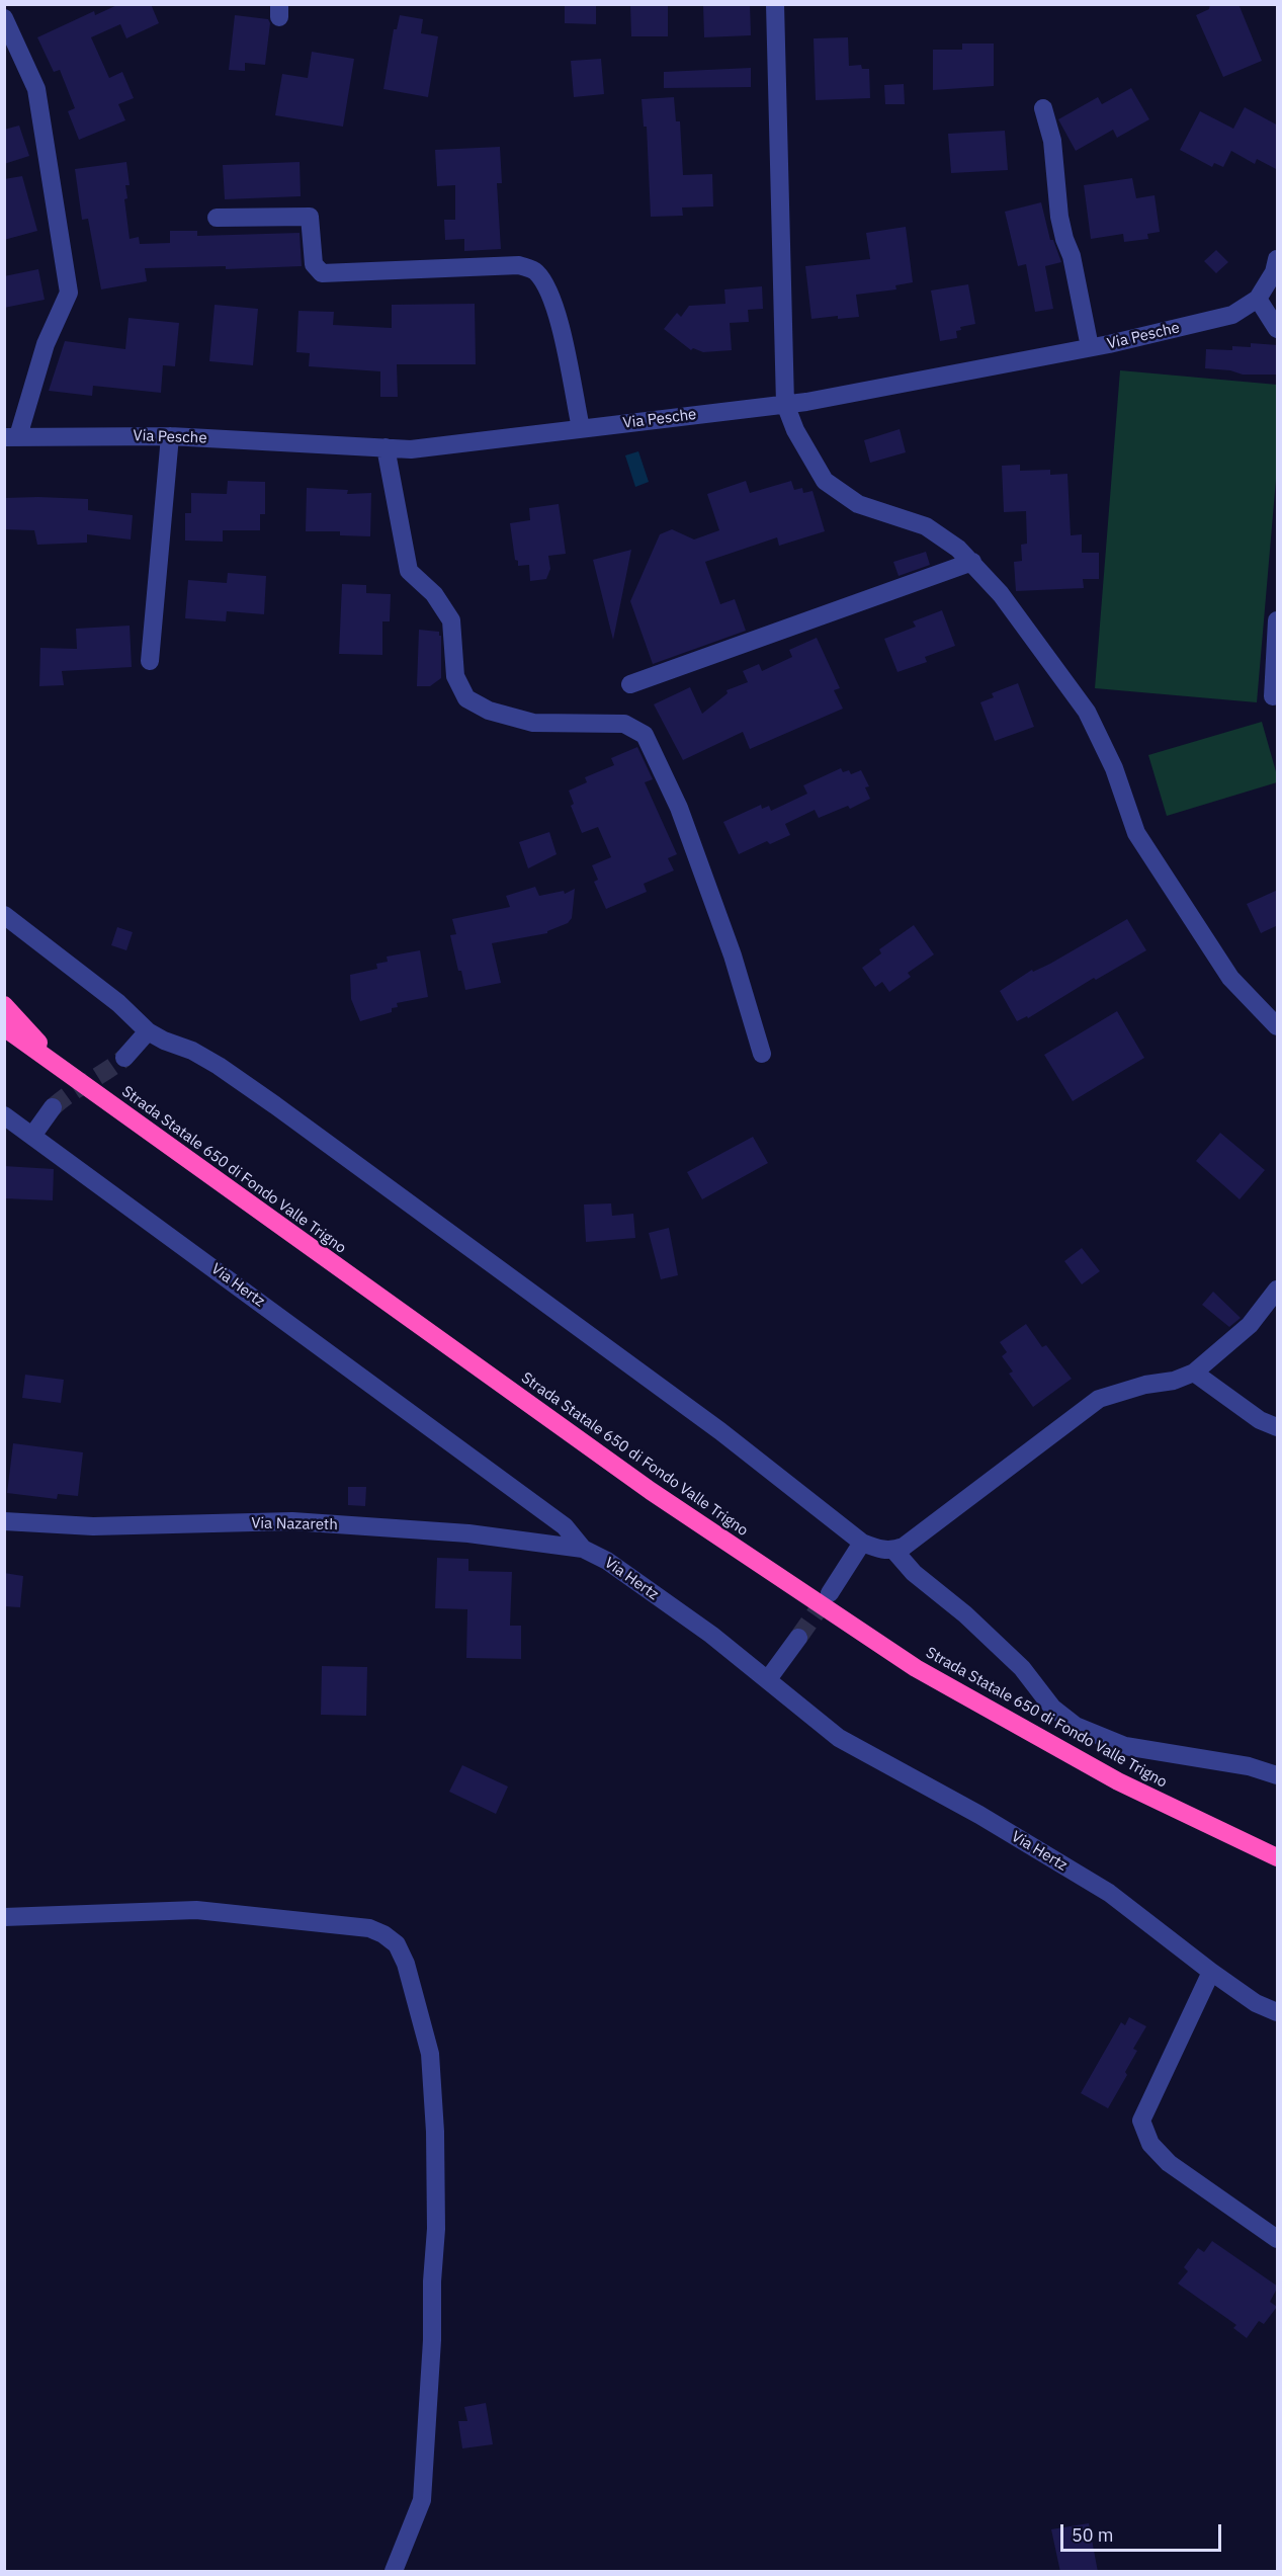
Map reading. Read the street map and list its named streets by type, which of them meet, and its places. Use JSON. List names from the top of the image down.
{
  "streets": {
    "highway": ["Strada Statale 650 di Fondo Valle Trigno"],
    "street": ["Via Pesche", "Via Hertz", "Via Nazareth"]
  },
  "crossings": [
    ["Via Hertz", "Via Nazareth"]
  ],
  "scale_bar": "50 m"
}
